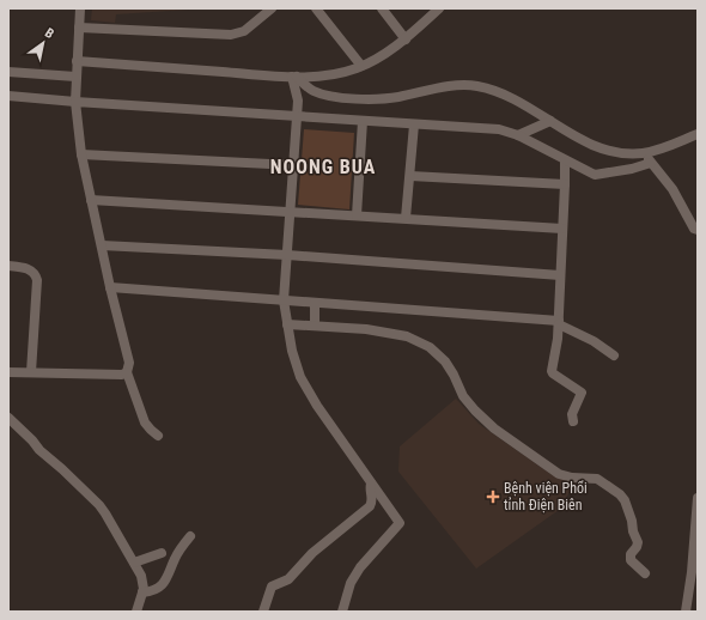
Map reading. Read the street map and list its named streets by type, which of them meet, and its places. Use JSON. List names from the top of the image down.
{
  "districts": ["NOONG BUA"],
  "places": {
    "health": ["Bệnh viện Phổi tỉnh Điện Biên"]
  },
  "north": "top right"
}
